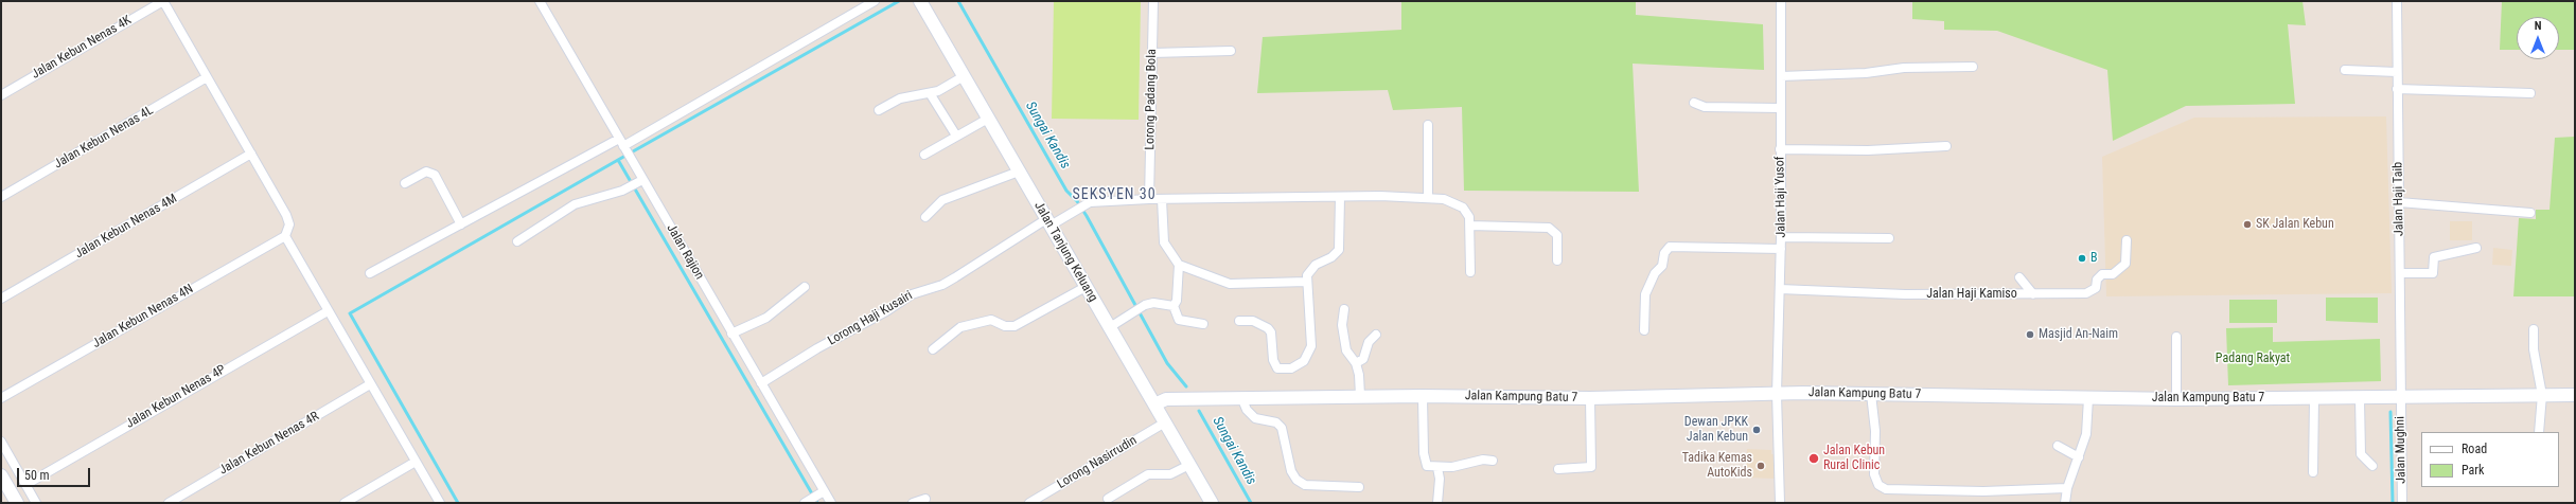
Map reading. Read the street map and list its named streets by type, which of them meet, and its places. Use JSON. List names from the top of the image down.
{
  "streets": {
    "street": [
      "Jalan Kebun Nenas 4K",
      "Lorong Padang Bola",
      "Jalan Kebun Nenas 4L",
      "Jalan Haji Yusof",
      "Jalan Haji Taib",
      "Jalan Kebun Nenas 4M",
      "Jalan Rajion",
      "Jalan Tanjung Keluang",
      "Jalan Haji Kamiso",
      "Jalan Kebun Nenas 4N",
      "Lorong Haji Kusairi",
      "Jalan Kampung Batu 7",
      "Jalan Kebun Nenas 4P",
      "Jalan Kebun Nenas 4R",
      "Jalan Mughni",
      "Lorong Nasirrudin"
    ]
  },
  "crossings": [
    ["Lorong Padang Bola", "Lorong Haji Kusairi"],
    ["Jalan Haji Yusof", "Jalan Haji Kamiso"],
    ["Jalan Haji Yusof", "Jalan Kampung Batu 7"],
    ["Jalan Haji Taib", "Jalan Kampung Batu 7"],
    ["Jalan Haji Taib", "Jalan Mughni"],
    ["Jalan Rajion", "Lorong Haji Kusairi"],
    ["Jalan Tanjung Keluang", "Lorong Haji Kusairi"],
    ["Jalan Tanjung Keluang", "Jalan Kampung Batu 7"],
    ["Jalan Tanjung Keluang", "Lorong Nasirrudin"],
    ["Jalan Kampung Batu 7", "Jalan Mughni"]
  ],
  "districts": ["SEKSYEN 30"],
  "water": ["Sungai Kandis"],
  "parks": ["Padang Rakyat"],
  "places": [
    "SK Jalan Kebun",
    "B",
    "Masjid An-Naim",
    "Dewan JPKK Jalan Kebun",
    "Jalan Kebun Rural Clinic",
    "Tadika Kemas AutoKids"
  ],
  "legend": ["Road", "Park"],
  "scale_bar": "50 m",
  "north": "top"
}
